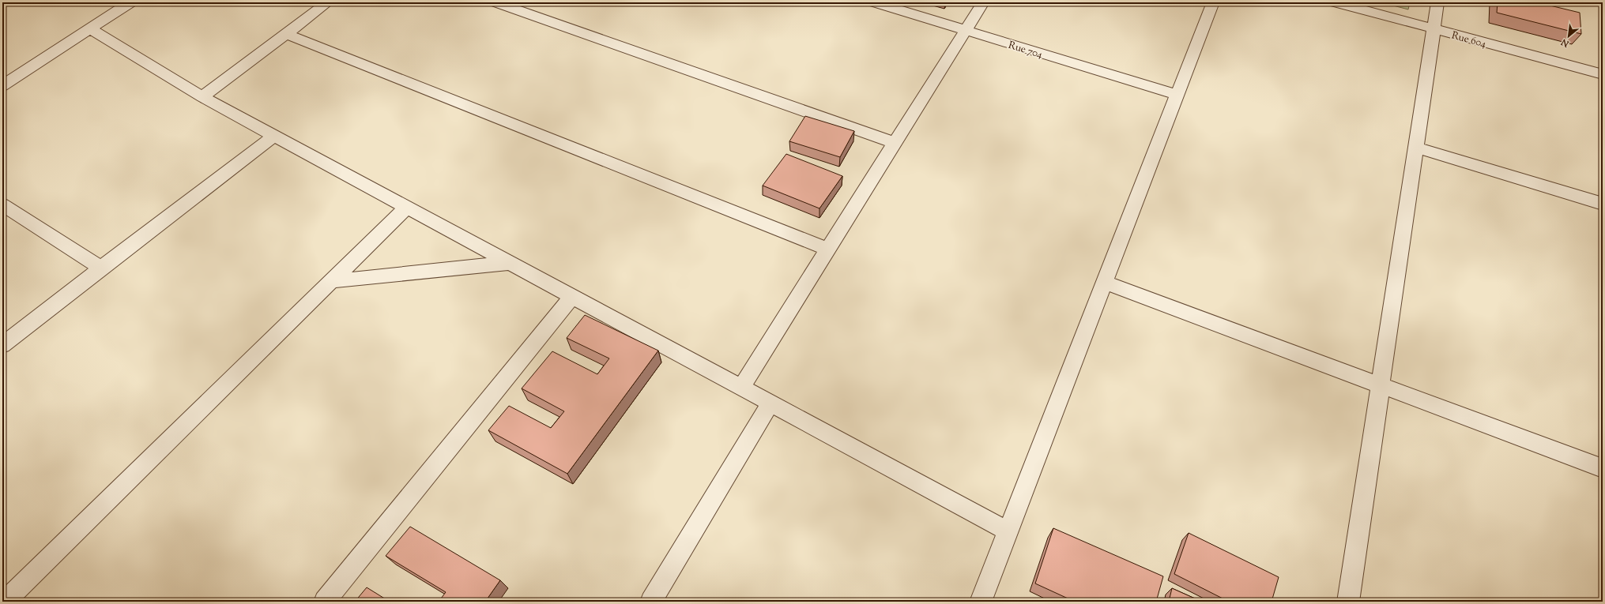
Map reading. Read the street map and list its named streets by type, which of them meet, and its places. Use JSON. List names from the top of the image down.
{
  "streets": {
    "street": ["Rue 604", "Rue 704"]
  },
  "north": "bottom left"
}
